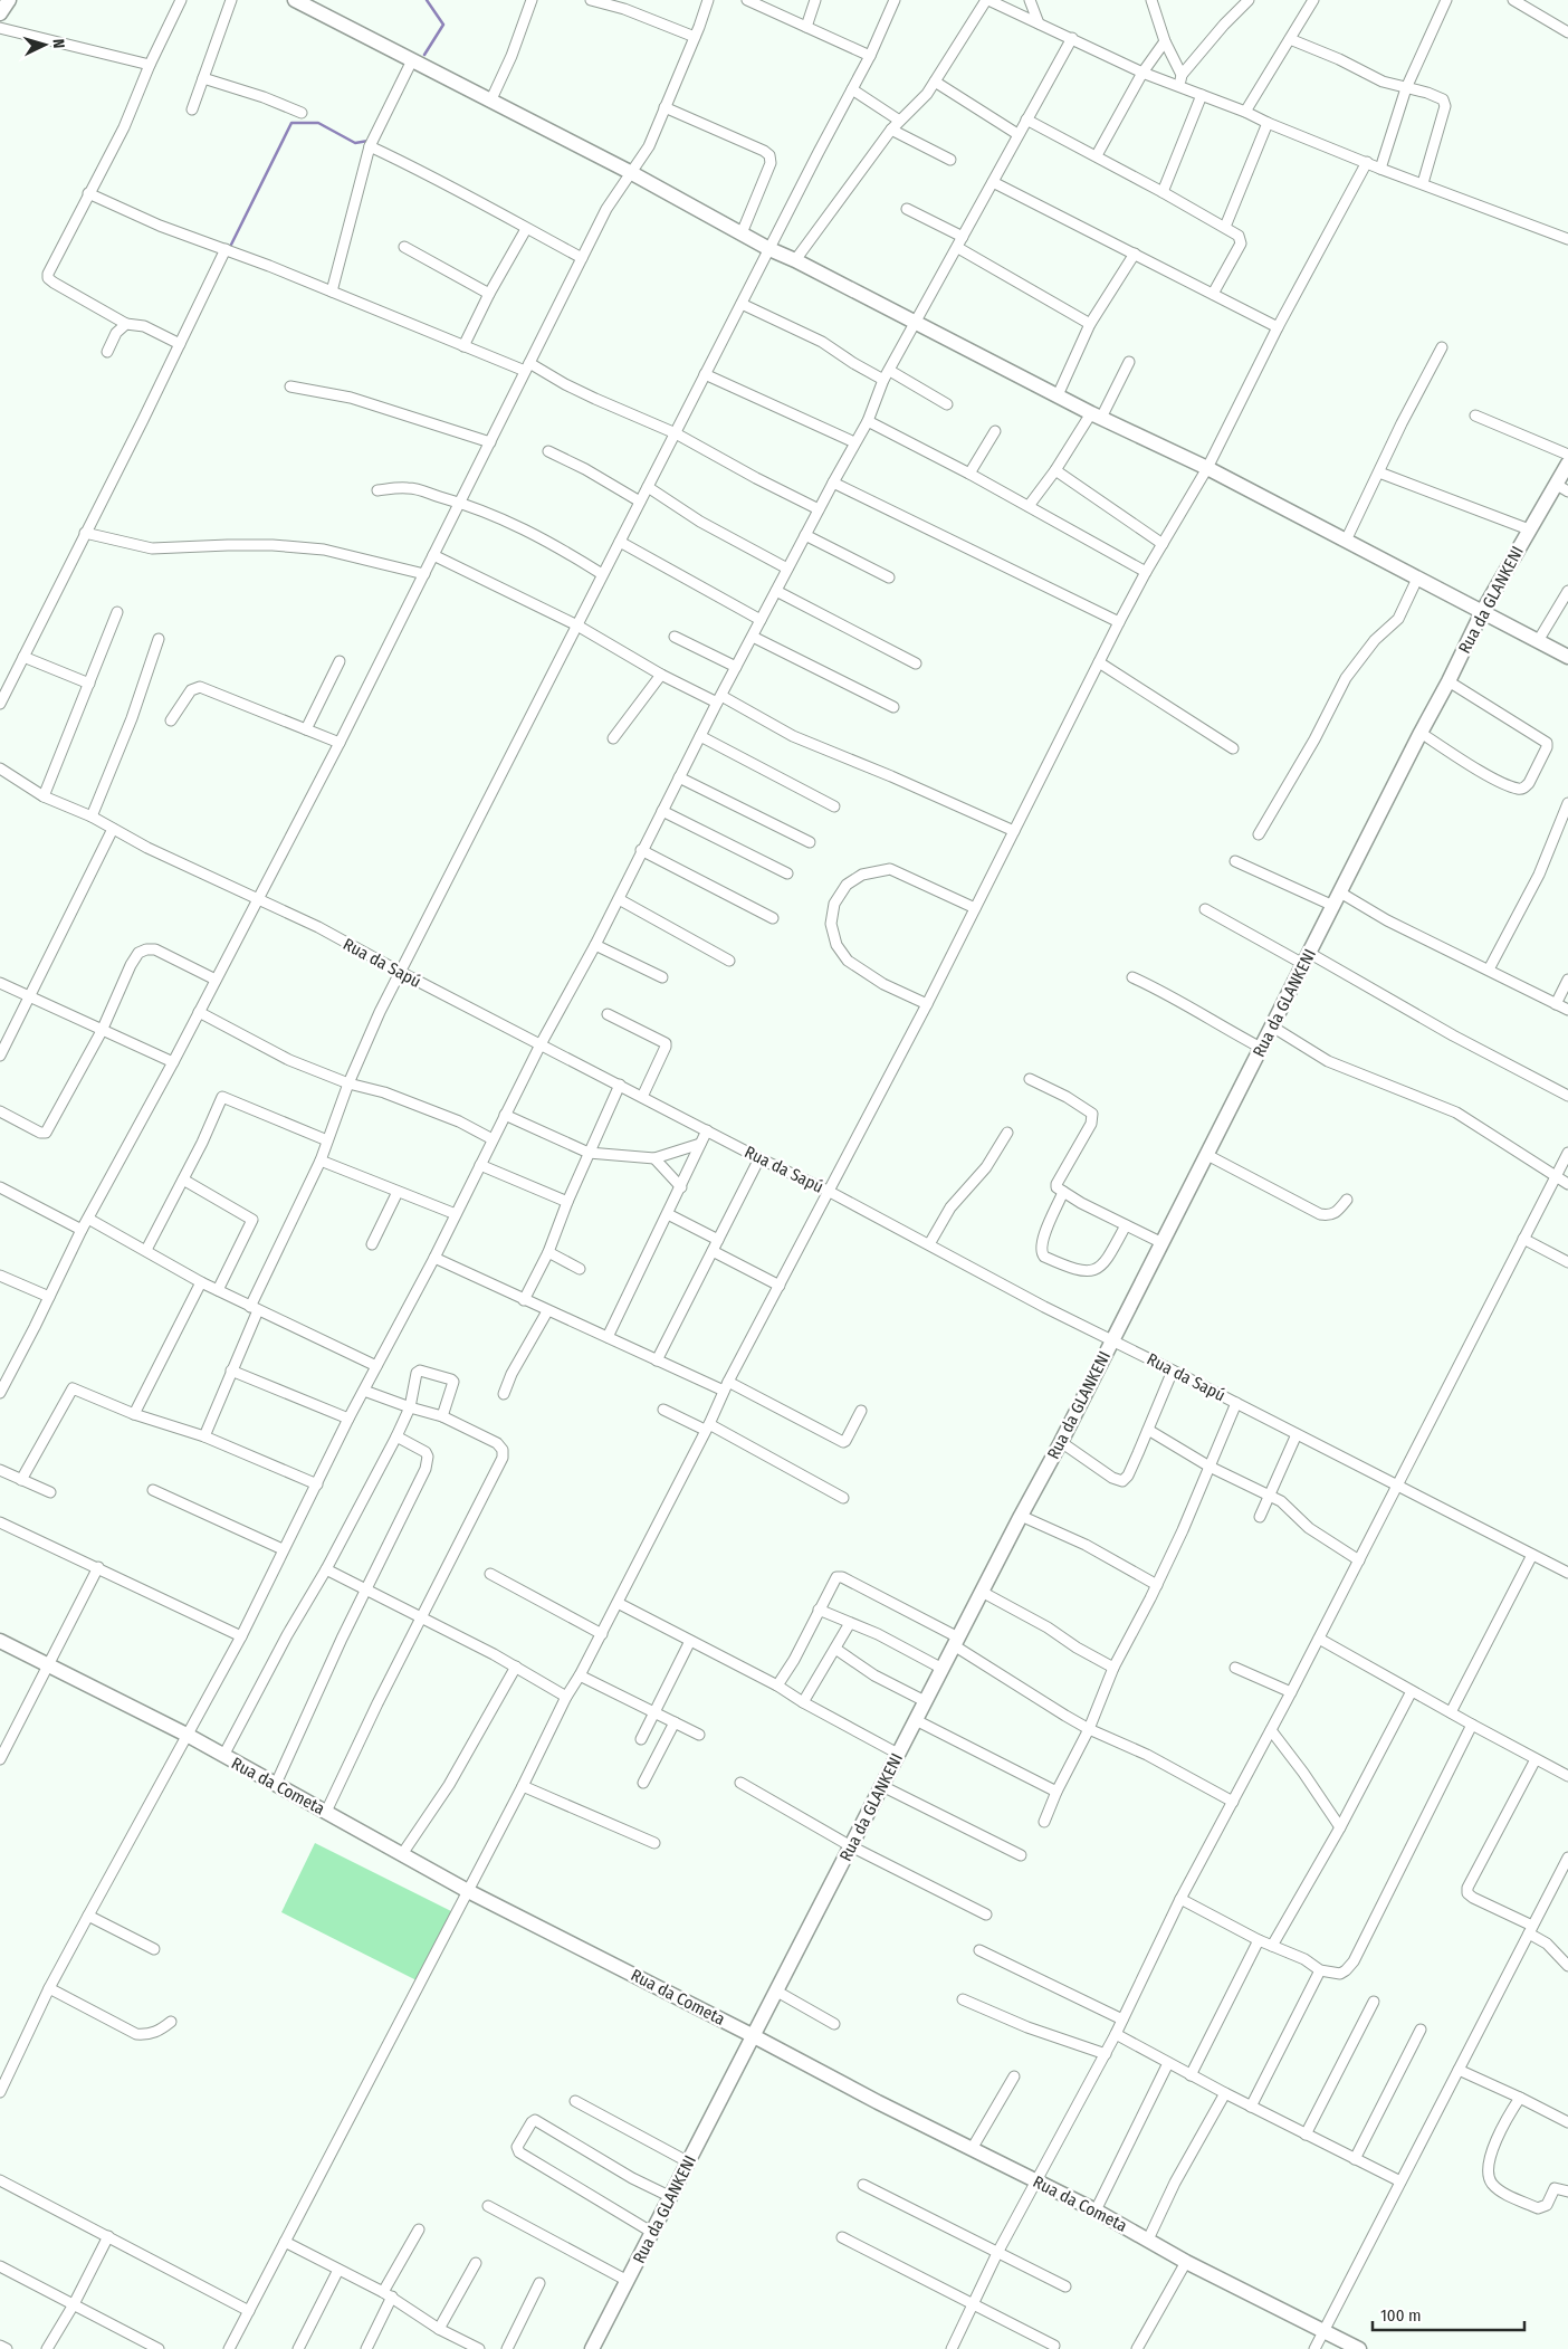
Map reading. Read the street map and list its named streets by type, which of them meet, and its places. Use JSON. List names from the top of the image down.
{
  "streets": {
    "street": ["Rua da GLANKENI", "Rua da Sapú", "Rua da Cometa"]
  },
  "crossings": [
    ["Rua da GLANKENI", "Rua da Sapú"],
    ["Rua da GLANKENI", "Rua da Cometa"]
  ],
  "scale_bar": "100 m",
  "north": "right"
}
